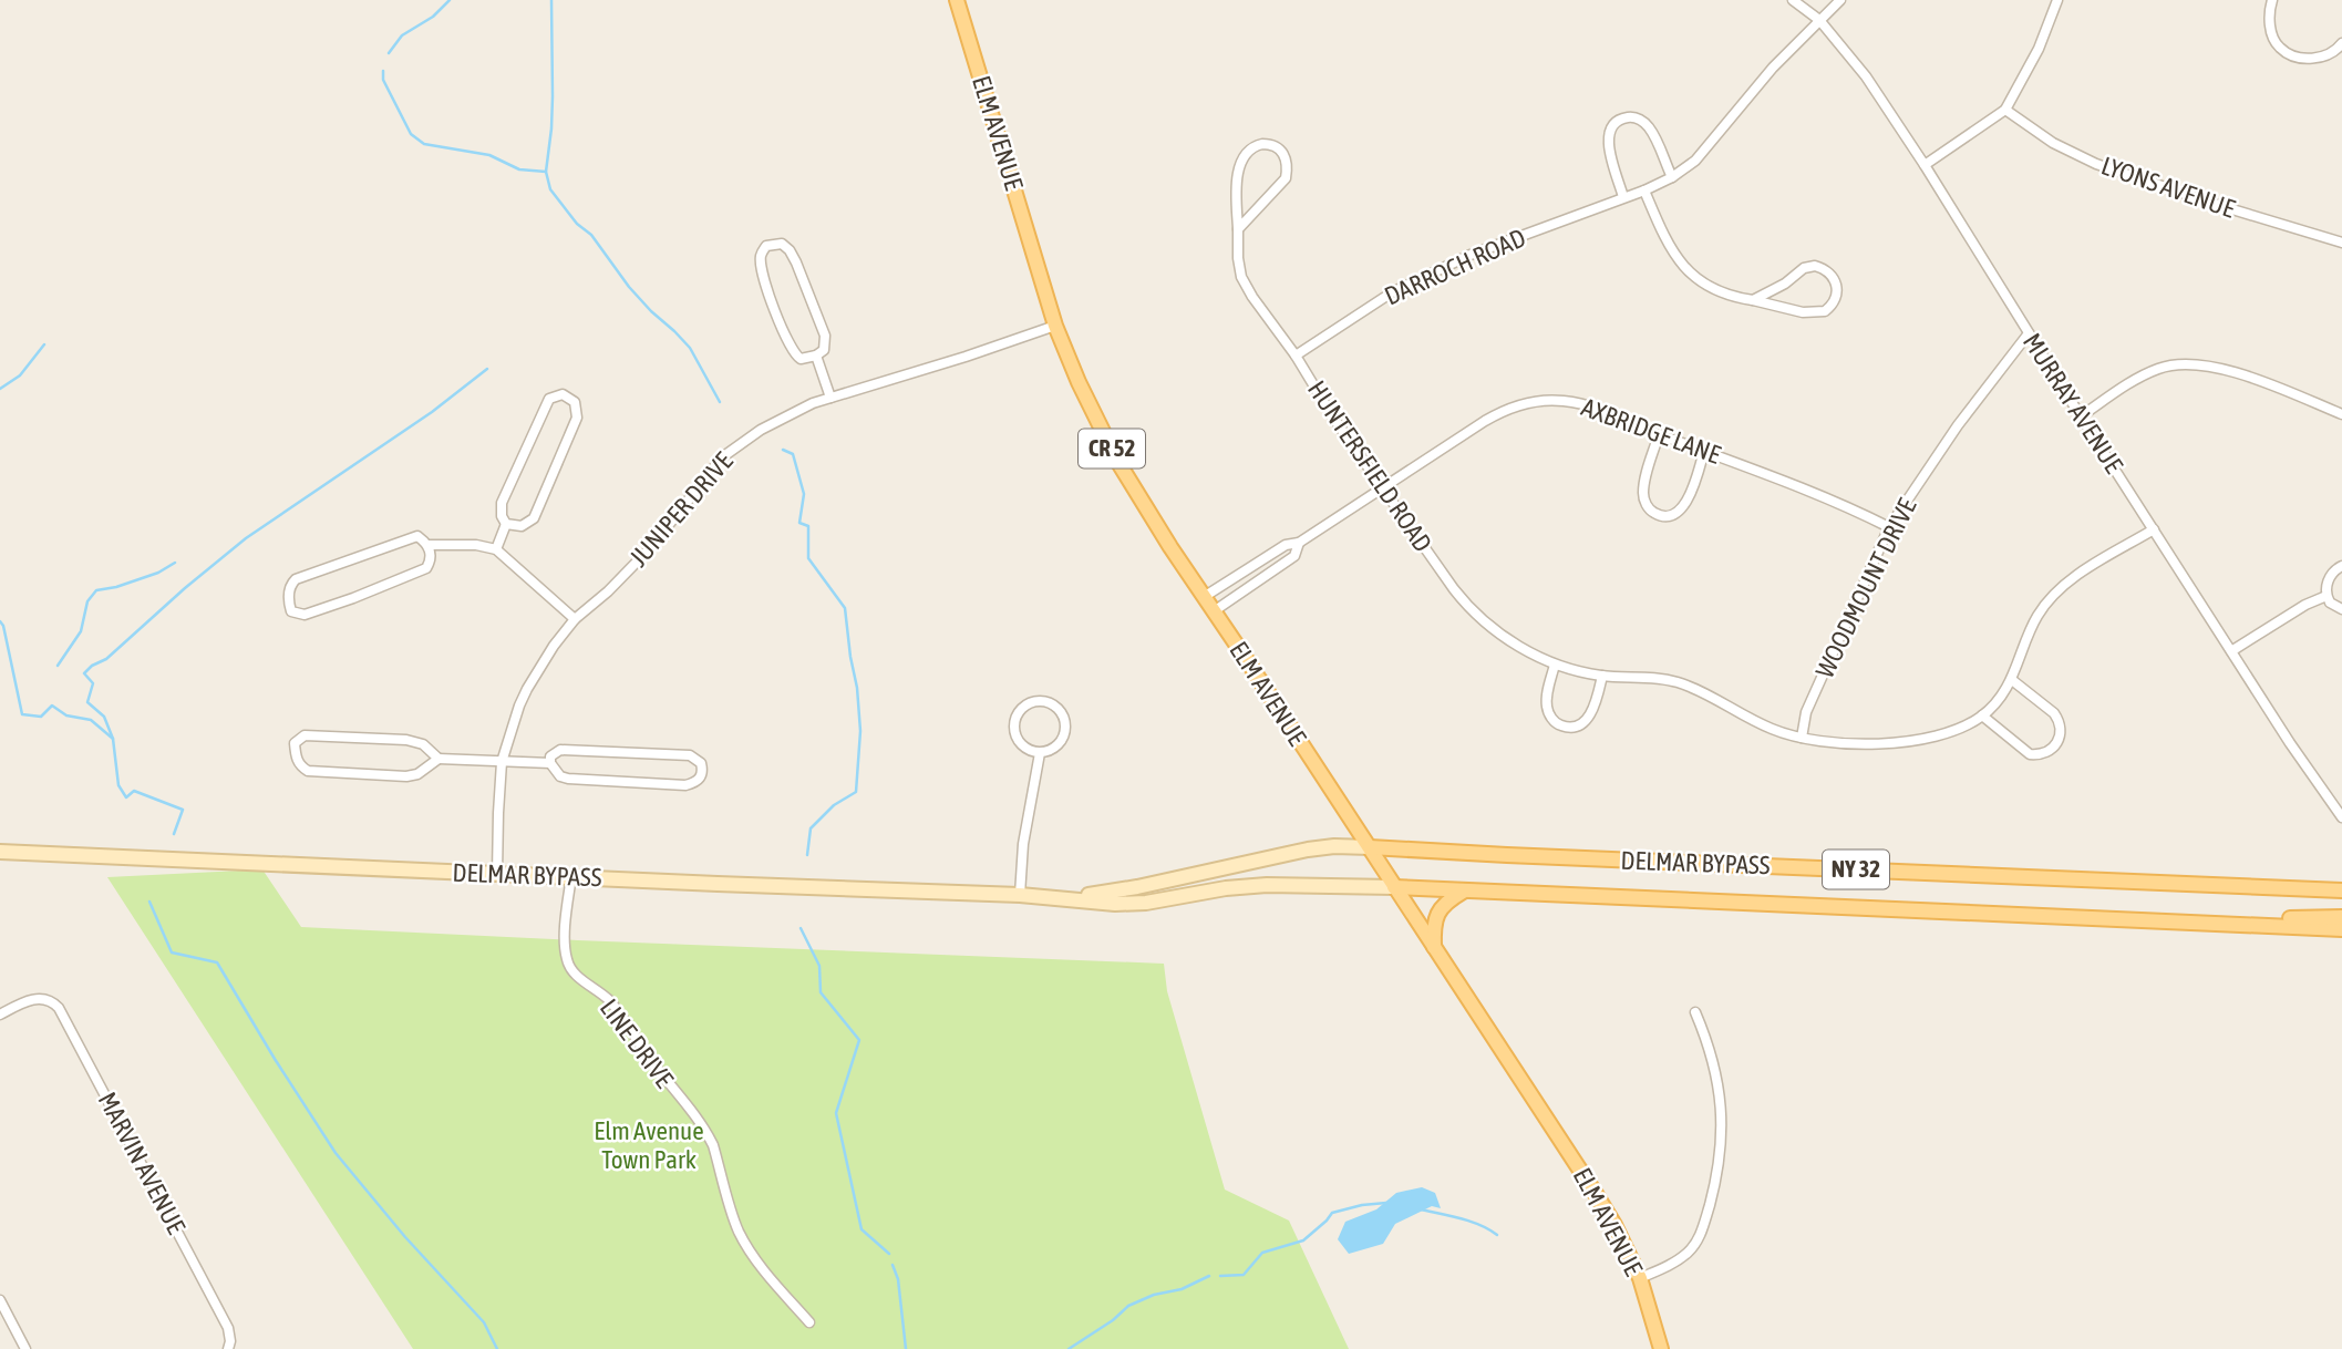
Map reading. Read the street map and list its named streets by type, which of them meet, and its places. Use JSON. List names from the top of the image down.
{
  "streets": {
    "main road": [
      "ELM AVENUE",
      "CR 52",
      "DELMAR BYPASS",
      "NY 32"
    ],
    "street": [
      "LYONS AVENUE",
      "DARROCH ROAD",
      "MURRAY AVENUE",
      "AXBRIDGE LANE",
      "HUNTERSFIELD ROAD",
      "JUNIPER DRIVE",
      "WOODMOUNT DRIVE",
      "LINE DRIVE",
      "MARVIN AVENUE"
    ]
  },
  "crossings": [
    ["ELM AVENUE", "AXBRIDGE LANE"],
    ["ELM AVENUE", "JUNIPER DRIVE"],
    ["ELM AVENUE", "DELMAR BYPASS"],
    ["DARROCH ROAD", "MURRAY AVENUE"],
    ["DARROCH ROAD", "HUNTERSFIELD ROAD"],
    ["MURRAY AVENUE", "HUNTERSFIELD ROAD"],
    ["MURRAY AVENUE", "WOODMOUNT DRIVE"],
    ["AXBRIDGE LANE", "HUNTERSFIELD ROAD"],
    ["AXBRIDGE LANE", "WOODMOUNT DRIVE"],
    ["HUNTERSFIELD ROAD", "WOODMOUNT DRIVE"],
    ["JUNIPER DRIVE", "DELMAR BYPASS"],
    ["DELMAR BYPASS", "LINE DRIVE"]
  ],
  "parks": ["Elm Avenue Town Park"]
}
